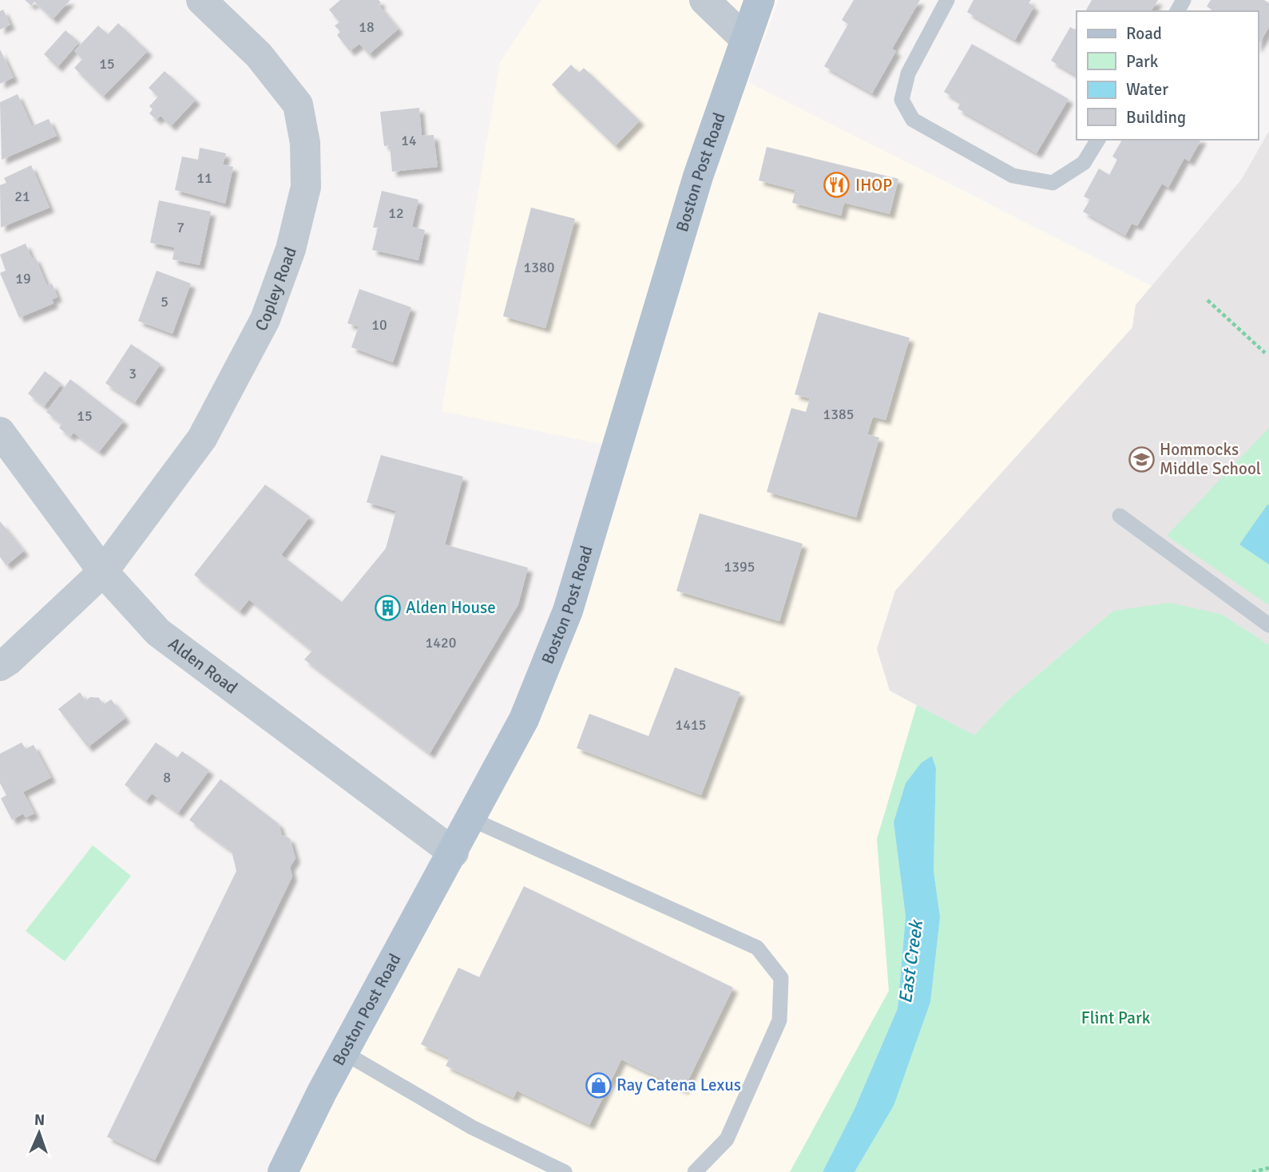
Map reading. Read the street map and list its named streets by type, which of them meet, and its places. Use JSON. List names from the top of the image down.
{
  "streets": {
    "main road": ["Boston Post Road"],
    "street": ["Copley Road", "Alden Road"]
  },
  "crossings": [
    ["Boston Post Road", "Alden Road"],
    ["Copley Road", "Alden Road"]
  ],
  "water": ["East Creek"],
  "parks": ["Flint Park"],
  "places": {
    "restaurant": ["IHOP"],
    "school or university": ["Hommocks Middle School"],
    "building": ["Alden House"],
    "shop": ["Ray Catena Lexus"]
  },
  "house_numbers": [
    "18",
    "15",
    "14",
    "11",
    "21",
    "12",
    "7",
    "1380",
    "19",
    "5",
    "10",
    "3",
    "1385",
    "15",
    "1395",
    "1420",
    "1415",
    "8"
  ],
  "legend": [
    "Road",
    "Park",
    "Water",
    "Building"
  ],
  "north": "top"
}
